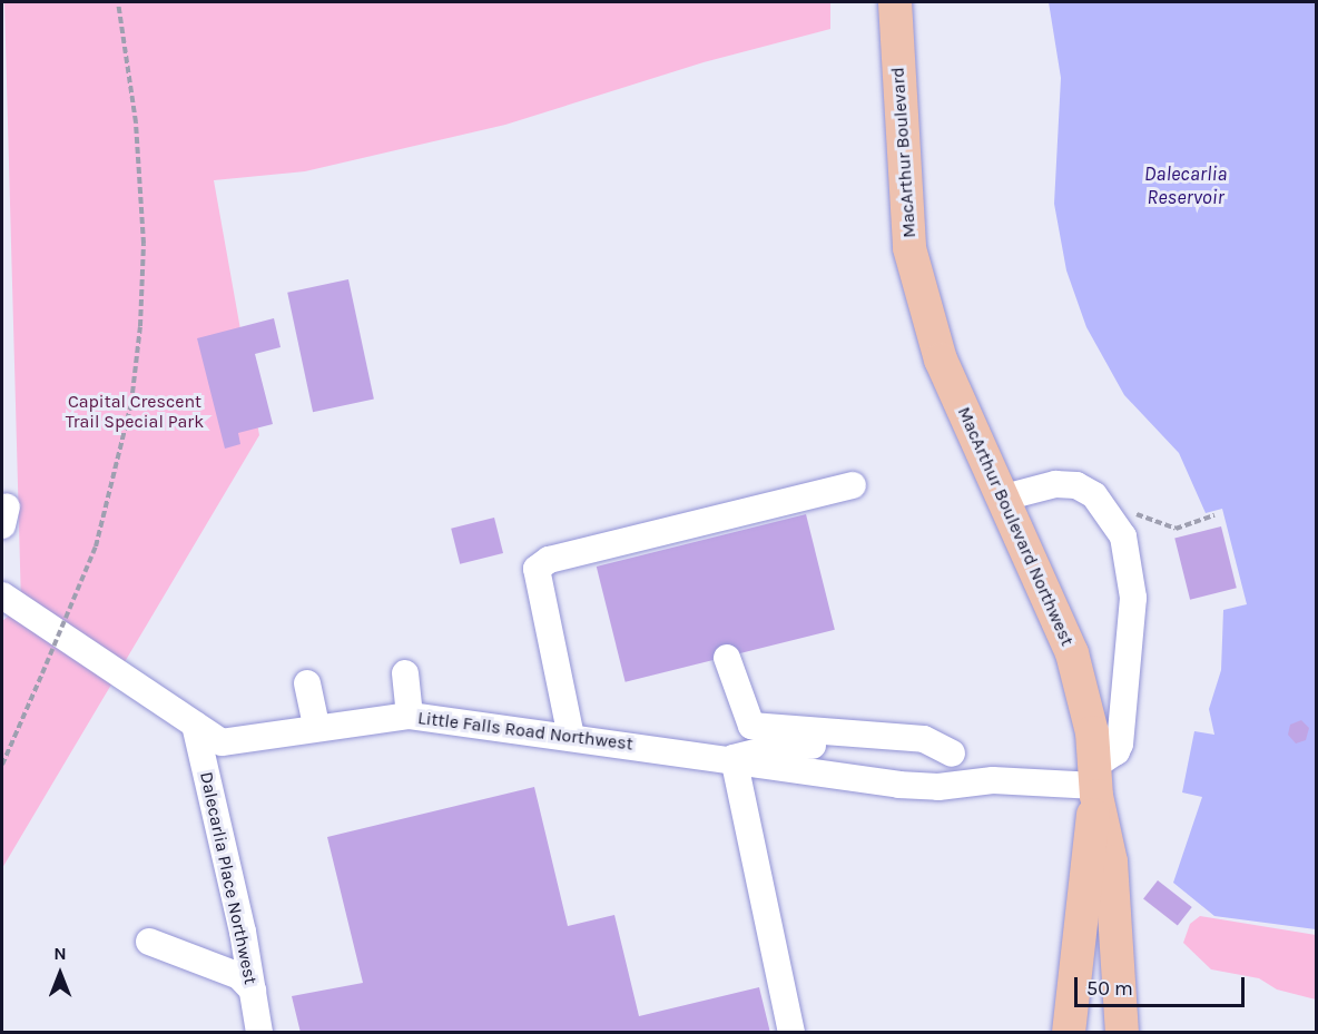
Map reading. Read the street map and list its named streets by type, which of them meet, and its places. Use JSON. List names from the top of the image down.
{
  "streets": {
    "main road": ["MacArthur Boulevard", "MacArthur Boulevard Northwest"],
    "lane": ["Little Falls Road Northwest", "Dalecarlia Place Northwest"]
  },
  "crossings": [
    ["MacArthur Boulevard", "MacArthur Boulevard Northwest"],
    ["MacArthur Boulevard Northwest", "Little Falls Road Northwest"],
    ["Little Falls Road Northwest", "Dalecarlia Place Northwest"]
  ],
  "water": ["Dalecarlia Reservoir"],
  "parks": ["Capital Crescent Trail Special Park"],
  "scale_bar": "50 m",
  "north": "top"
}
